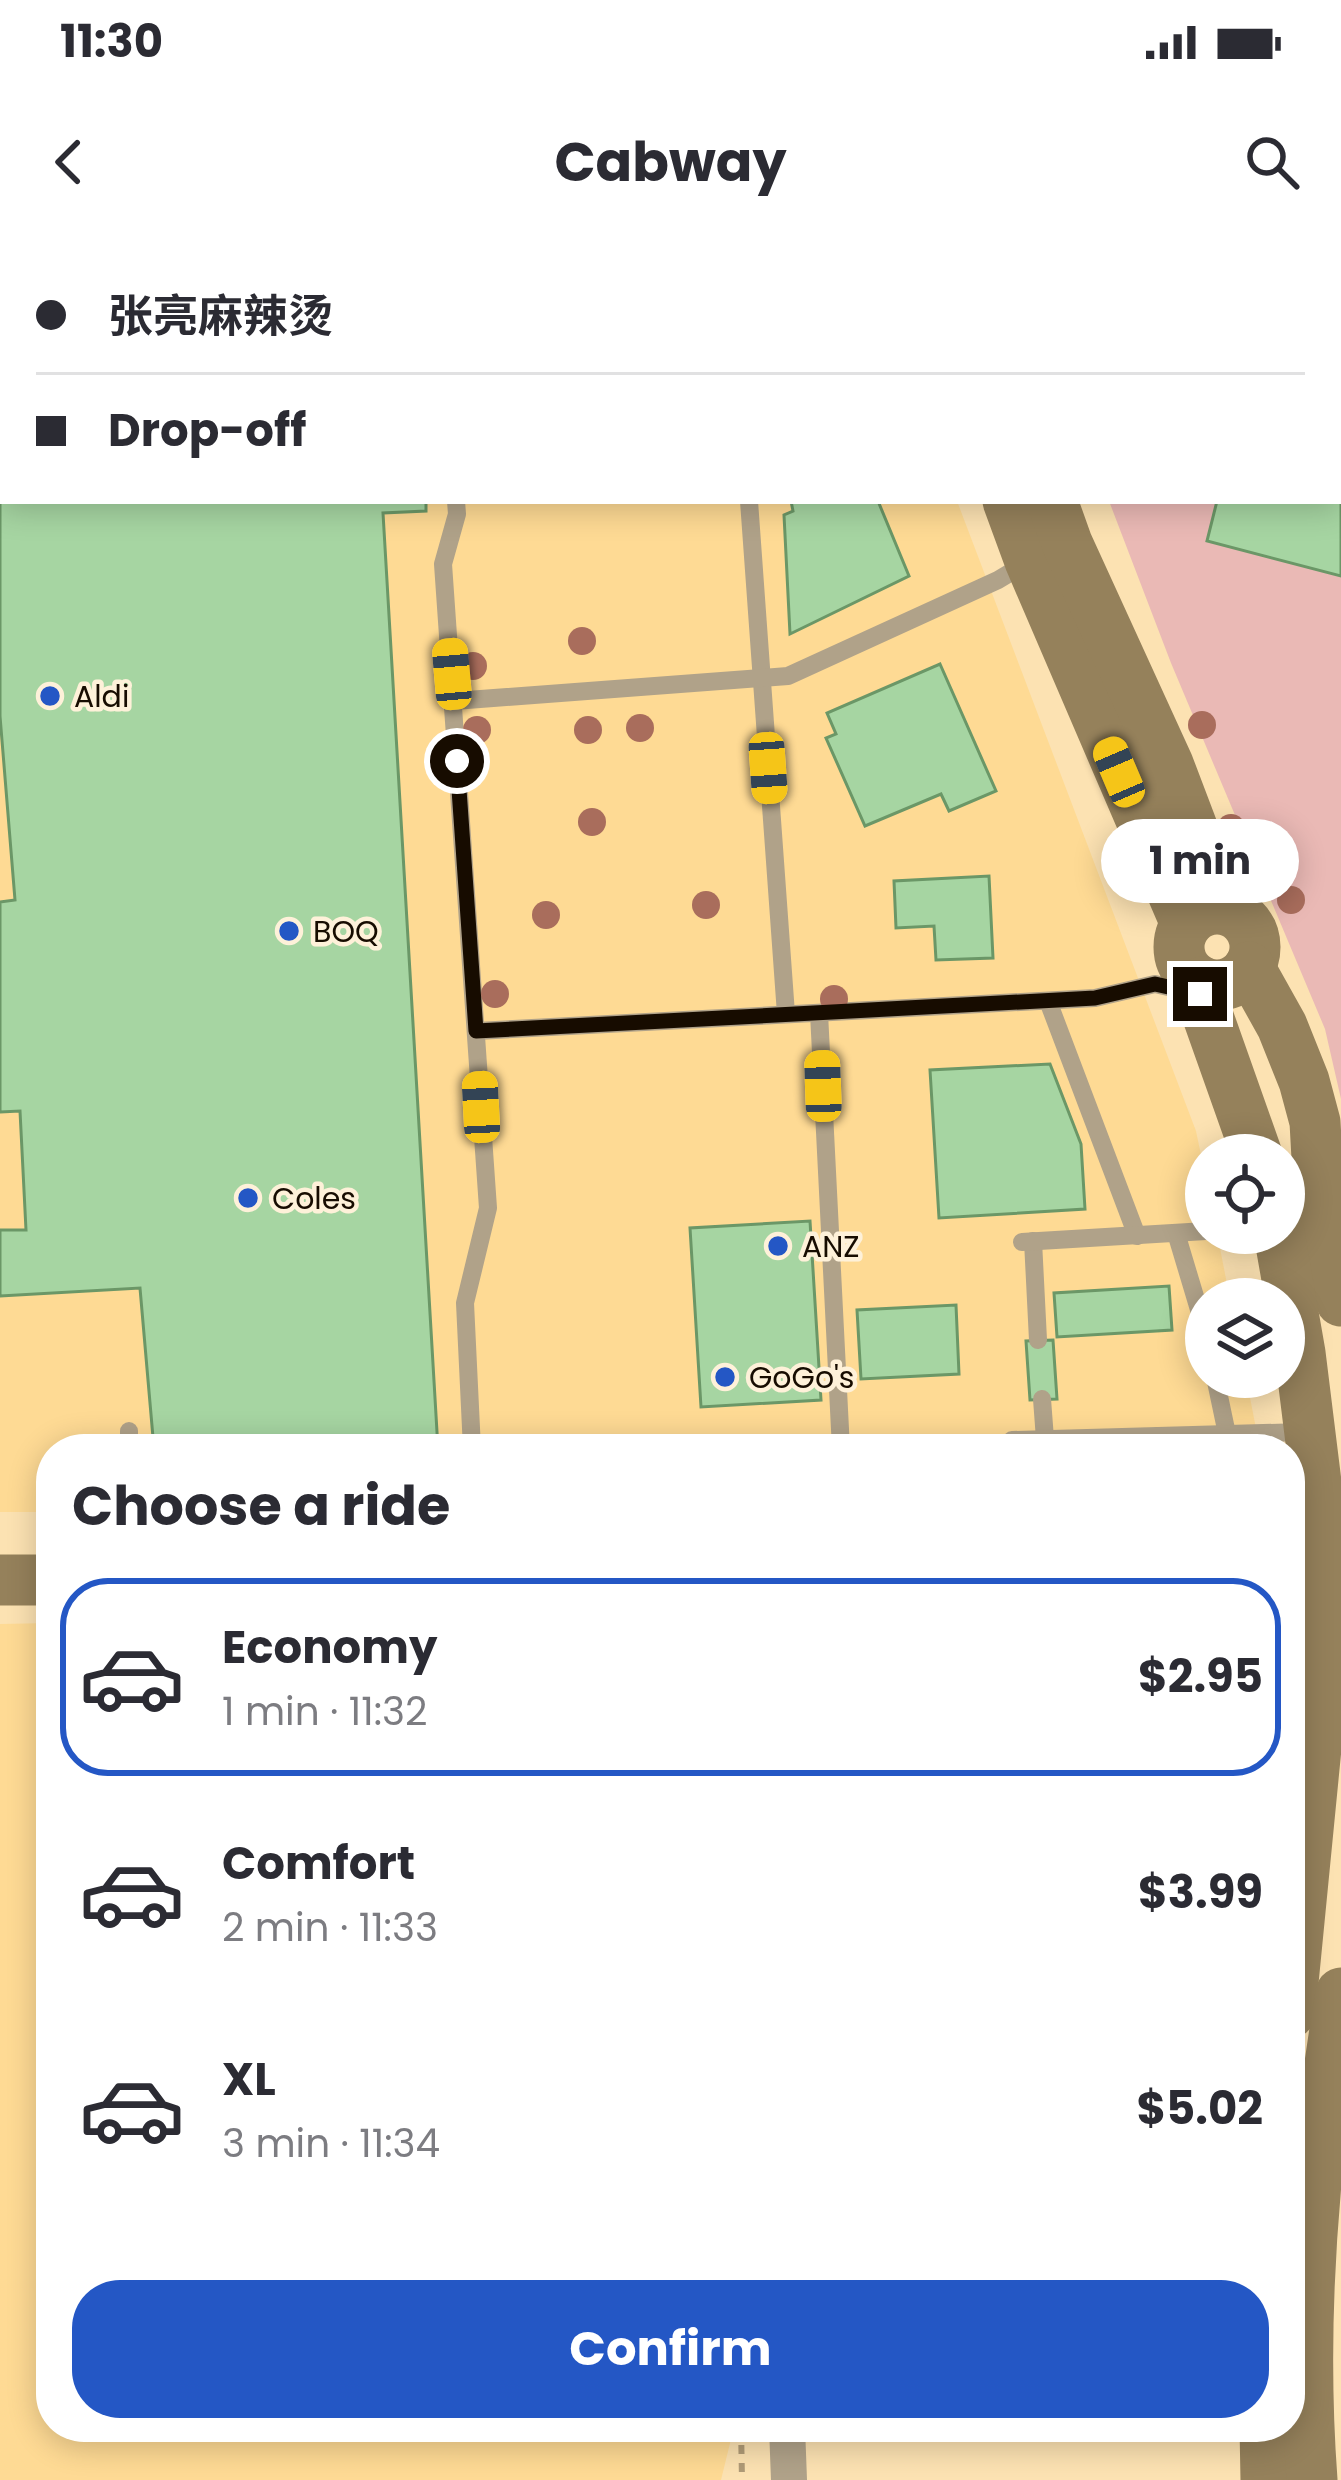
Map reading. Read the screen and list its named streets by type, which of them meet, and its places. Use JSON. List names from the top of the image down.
{
  "places": [
    "Aldi",
    "BOQ",
    "Coles",
    "ANZ",
    "GoGo's"
  ],
  "page": {
    "status": "11:30",
    "header": "Cabway",
    "banner": ["张亮麻辣烫", "Drop-off"],
    "bubble": "1 min",
    "heading": "Choose a ride",
    "list": [
      {
        "name": "Economy",
        "note": "1 min · 11:32",
        "value": "$2.95"
      },
      {
        "name": "Comfort",
        "note": "2 min · 11:33",
        "value": "$3.99"
      },
      {
        "name": "XL",
        "note": "3 min · 11:34",
        "value": "$5.02"
      }
    ],
    "buttons": "Confirm"
  }
}
